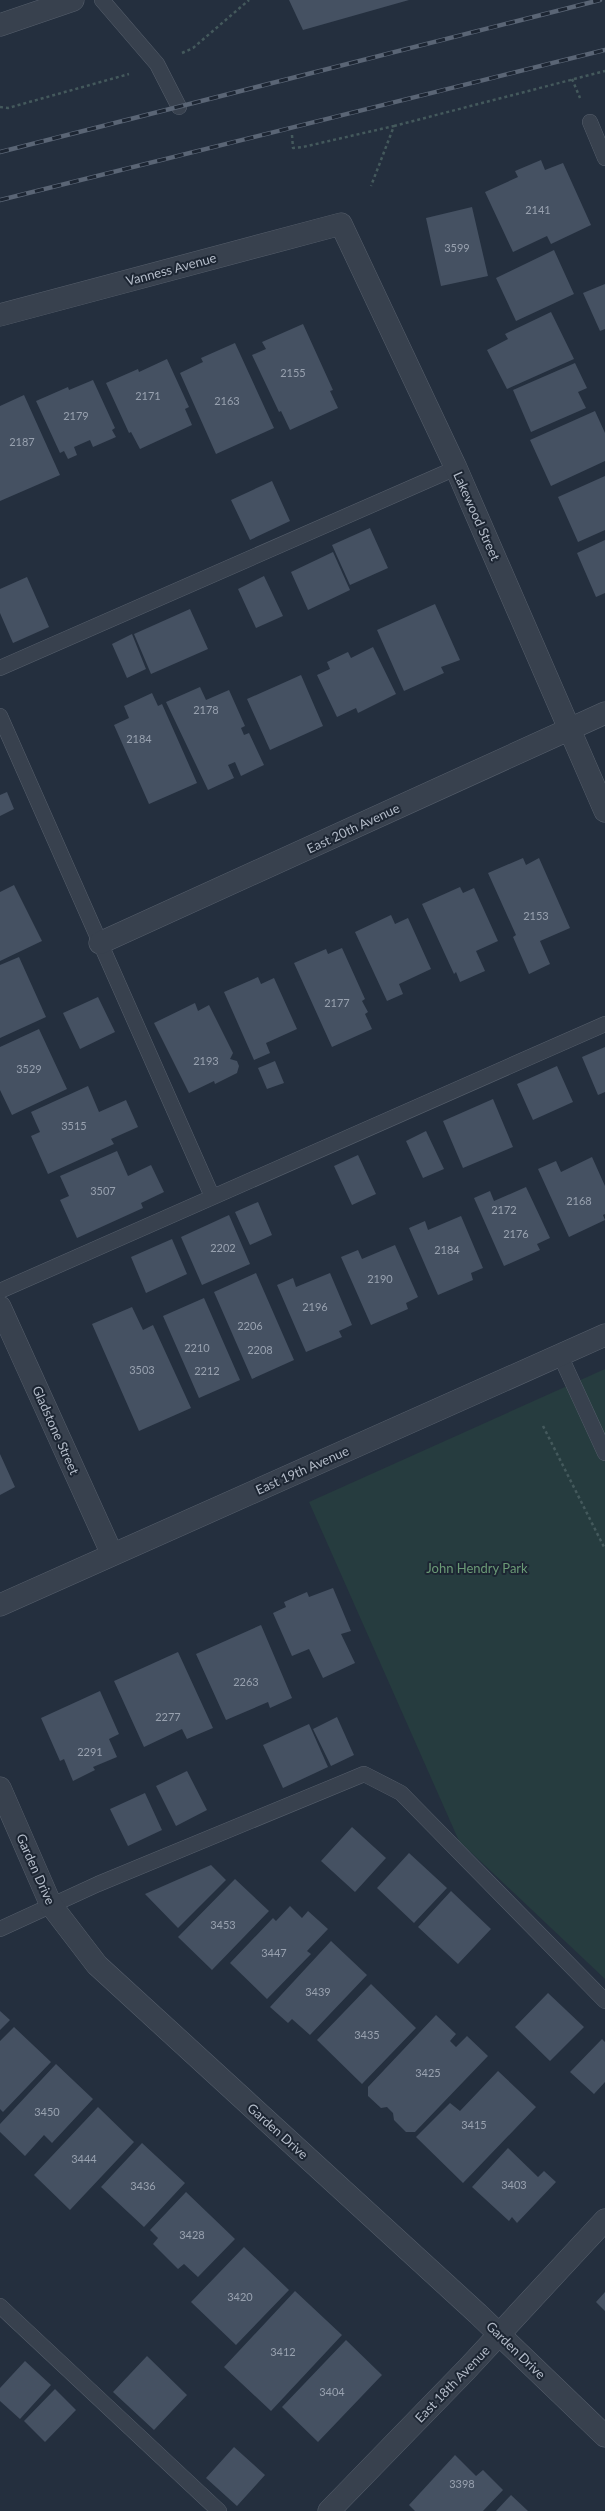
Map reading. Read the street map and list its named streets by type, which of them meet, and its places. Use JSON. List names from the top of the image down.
{
  "streets": {
    "street": [
      "Vanness Avenue",
      "Lakewood Street",
      "East 20th Avenue",
      "Gladstone Street",
      "East 19th Avenue",
      "Garden Drive",
      "East 18th Avenue"
    ]
  },
  "crossings": [
    ["Vanness Avenue", "Lakewood Street"],
    ["Lakewood Street", "East 20th Avenue"],
    ["Gladstone Street", "East 19th Avenue"],
    ["Garden Drive", "East 18th Avenue"]
  ],
  "parks": ["John Hendry Park"],
  "house_numbers": [
    "2141",
    "3599",
    "2155",
    "2171",
    "2163",
    "2179",
    "2187",
    "2178",
    "2184",
    "2153",
    "2177",
    "2193",
    "3529",
    "3515",
    "3507",
    "2168",
    "2172",
    "2176",
    "2202",
    "2184",
    "2190",
    "2196",
    "2206",
    "2210",
    "2208",
    "3503",
    "2212",
    "2263",
    "2277",
    "2291",
    "3453",
    "3447",
    "3439",
    "3435",
    "3425",
    "3450",
    "3415",
    "3444",
    "3403",
    "3436",
    "3428",
    "3420",
    "3412",
    "3404",
    "3398"
  ]
}
